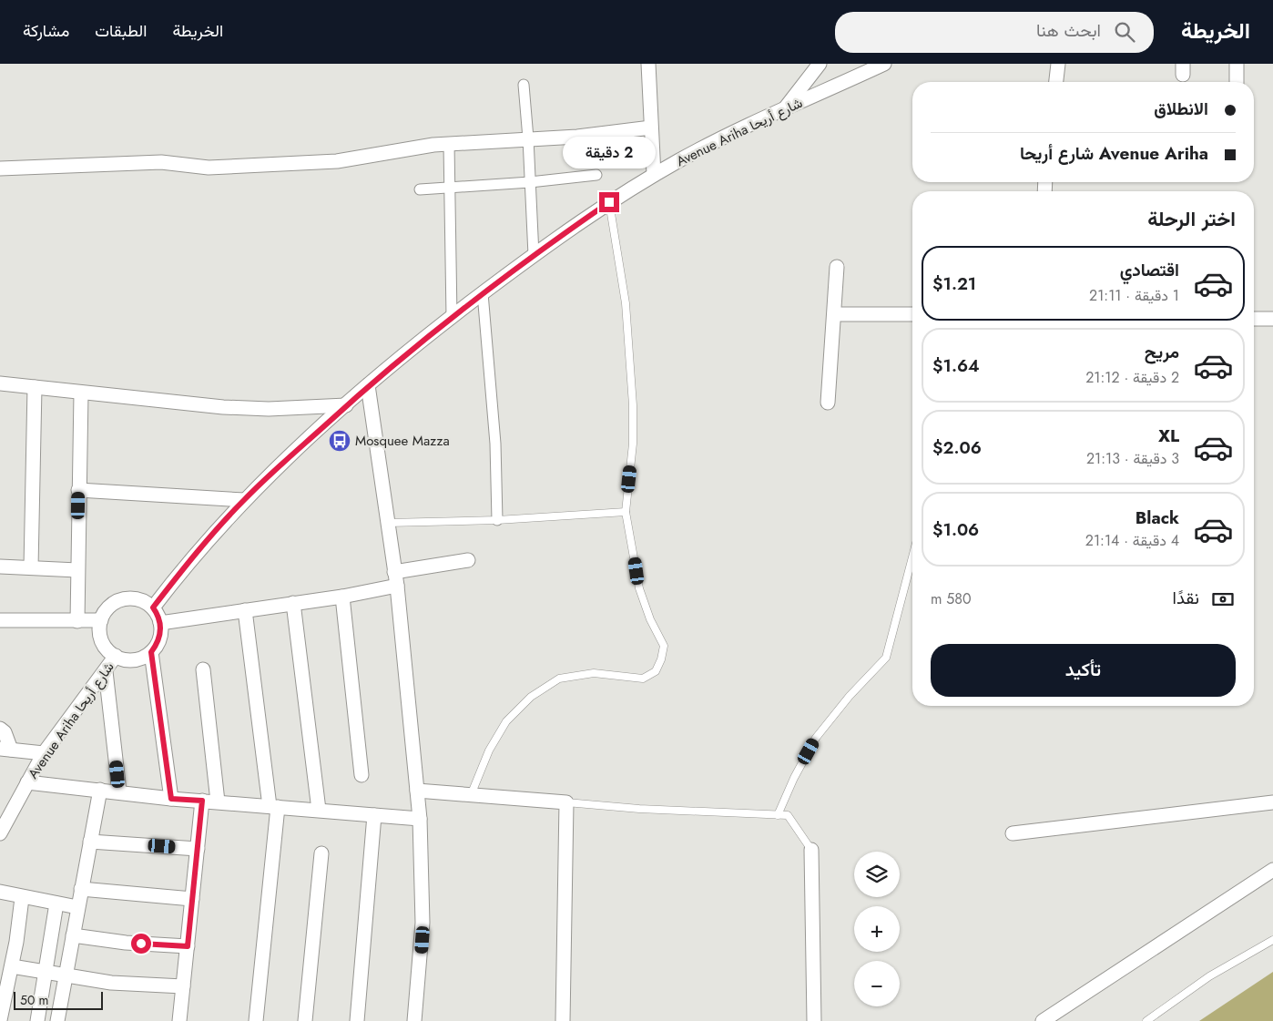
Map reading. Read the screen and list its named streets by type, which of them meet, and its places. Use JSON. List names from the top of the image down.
{
  "streets": {
    "street": ["Avenue Ariha شارع أريحا"]
  },
  "places": {
    "bus stop": ["Mosquee Mazza"]
  },
  "scale_bar": "50 m",
  "page": {
    "header": "الخريطة",
    "search": "ابحث هنا",
    "nav": ["الخريطة", "الطبقات", "مشاركة"],
    "banner": ["الانطلاق", "Avenue Ariha شارع أريحا"],
    "bubble": "2 دقيقة",
    "heading": "اختر الرحلة",
    "list": [
      {
        "name": "اقتصادي",
        "note": "1 دقيقة · 21:11",
        "value": "$1.21"
      },
      {
        "name": "مريح",
        "note": "2 دقيقة · 21:12",
        "value": "$1.64"
      },
      {
        "name": "XL",
        "note": "3 دقيقة · 21:13",
        "value": "$2.06"
      },
      {
        "name": "Black",
        "note": "4 دقيقة · 21:14",
        "value": "$1.06"
      }
    ],
    "pay": ["نقدًا", "580 m"],
    "buttons": "تأكيد",
    "map_buttons": ["+", "−"],
    "scale": "50 m"
  }
}
